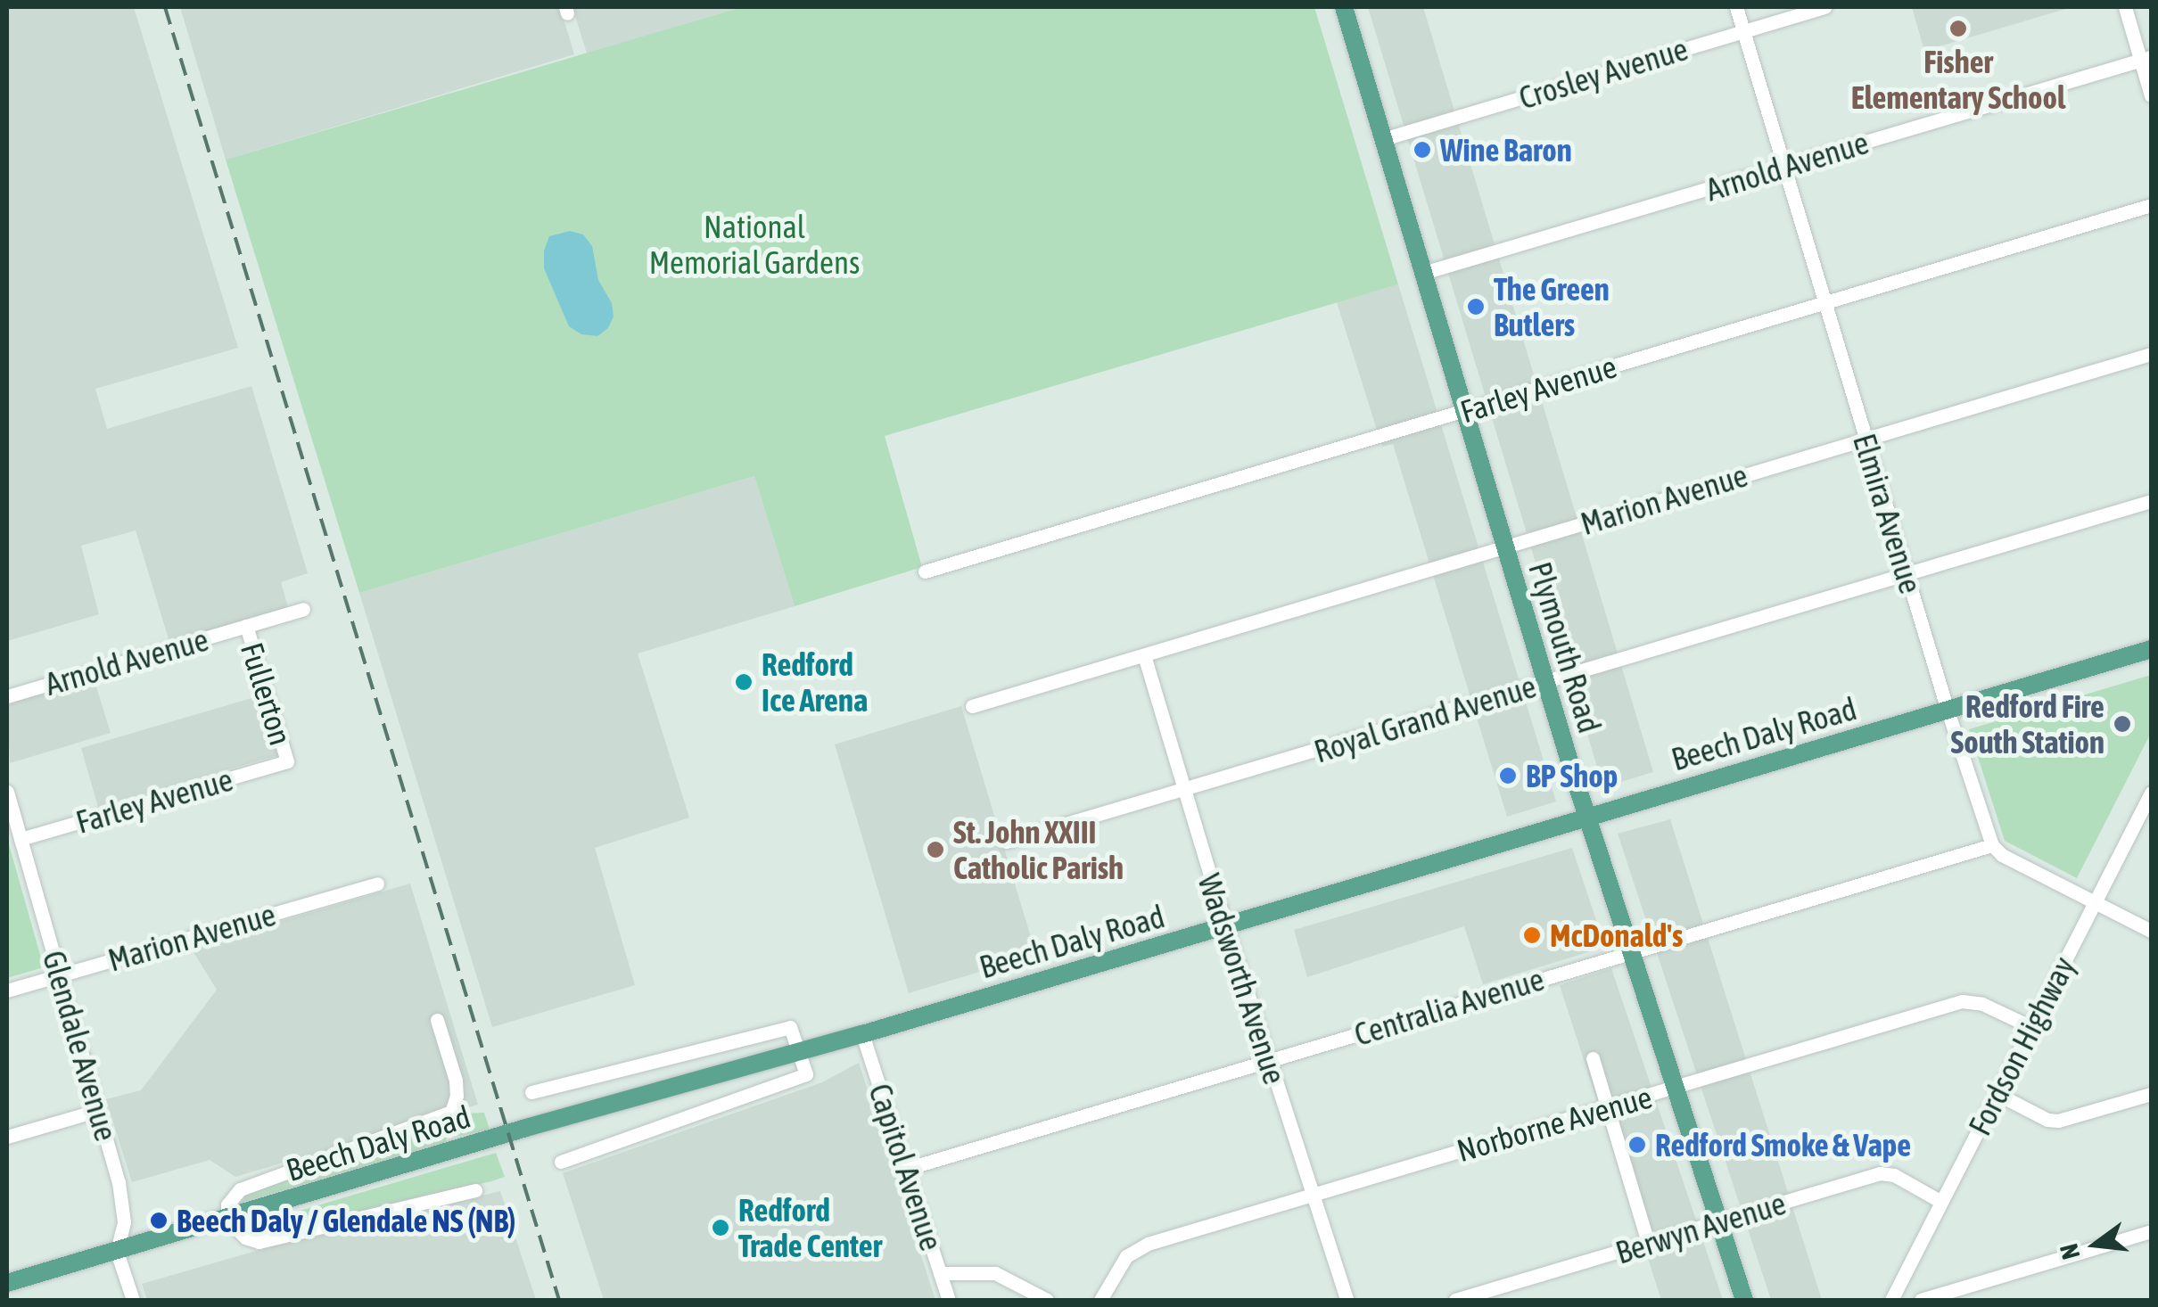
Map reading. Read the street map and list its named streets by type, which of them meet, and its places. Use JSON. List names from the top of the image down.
{
  "streets": {
    "main road": ["Plymouth Road", "Beech Daly Road"],
    "street": [
      "Crosley Avenue",
      "Arnold Avenue",
      "Farley Avenue",
      "Marion Avenue",
      "Elmira Avenue",
      "Fullerton",
      "Royal Grand Avenue",
      "Wadsworth Avenue",
      "Centralia Avenue",
      "Glendale Avenue",
      "Fordson Highway",
      "Norborne Avenue",
      "Capitol Avenue",
      "Berwyn Avenue"
    ]
  },
  "crossings": [
    ["Crosley Avenue", "Elmira Avenue"],
    ["Crosley Avenue", "Plymouth Road"],
    ["Arnold Avenue", "Elmira Avenue"],
    ["Arnold Avenue", "Plymouth Road"],
    ["Arnold Avenue", "Fullerton"],
    ["Farley Avenue", "Elmira Avenue"],
    ["Farley Avenue", "Plymouth Road"],
    ["Farley Avenue", "Fullerton"],
    ["Farley Avenue", "Glendale Avenue"],
    ["Marion Avenue", "Elmira Avenue"],
    ["Marion Avenue", "Plymouth Road"],
    ["Marion Avenue", "Wadsworth Avenue"],
    ["Marion Avenue", "Glendale Avenue"],
    ["Elmira Avenue", "Royal Grand Avenue"],
    ["Elmira Avenue", "Beech Daly Road"],
    ["Elmira Avenue", "Centralia Avenue"],
    ["Plymouth Road", "Royal Grand Avenue"],
    ["Plymouth Road", "Beech Daly Road"],
    ["Plymouth Road", "Centralia Avenue"],
    ["Plymouth Road", "Norborne Avenue"],
    ["Plymouth Road", "Berwyn Avenue"],
    ["Royal Grand Avenue", "Wadsworth Avenue"],
    ["Beech Daly Road", "Wadsworth Avenue"],
    ["Beech Daly Road", "Glendale Avenue"],
    ["Beech Daly Road", "Capitol Avenue"],
    ["Wadsworth Avenue", "Centralia Avenue"],
    ["Wadsworth Avenue", "Norborne Avenue"],
    ["Centralia Avenue", "Capitol Avenue"],
    ["Fordson Highway", "Norborne Avenue"],
    ["Fordson Highway", "Berwyn Avenue"]
  ],
  "parks": ["National Memorial Gardens"],
  "places": [
    "Fisher Elementary School",
    "Wine Baron",
    "The Green Butlers",
    "Redford Ice Arena",
    "Redford Fire South Station",
    "BP Shop",
    "St. John XXIII Catholic Parish",
    "McDonald's",
    "Redford Smoke & Vape",
    "Beech Daly / Glendale NS (NB)",
    "Redford Trade Center"
  ],
  "north": "left"
}
